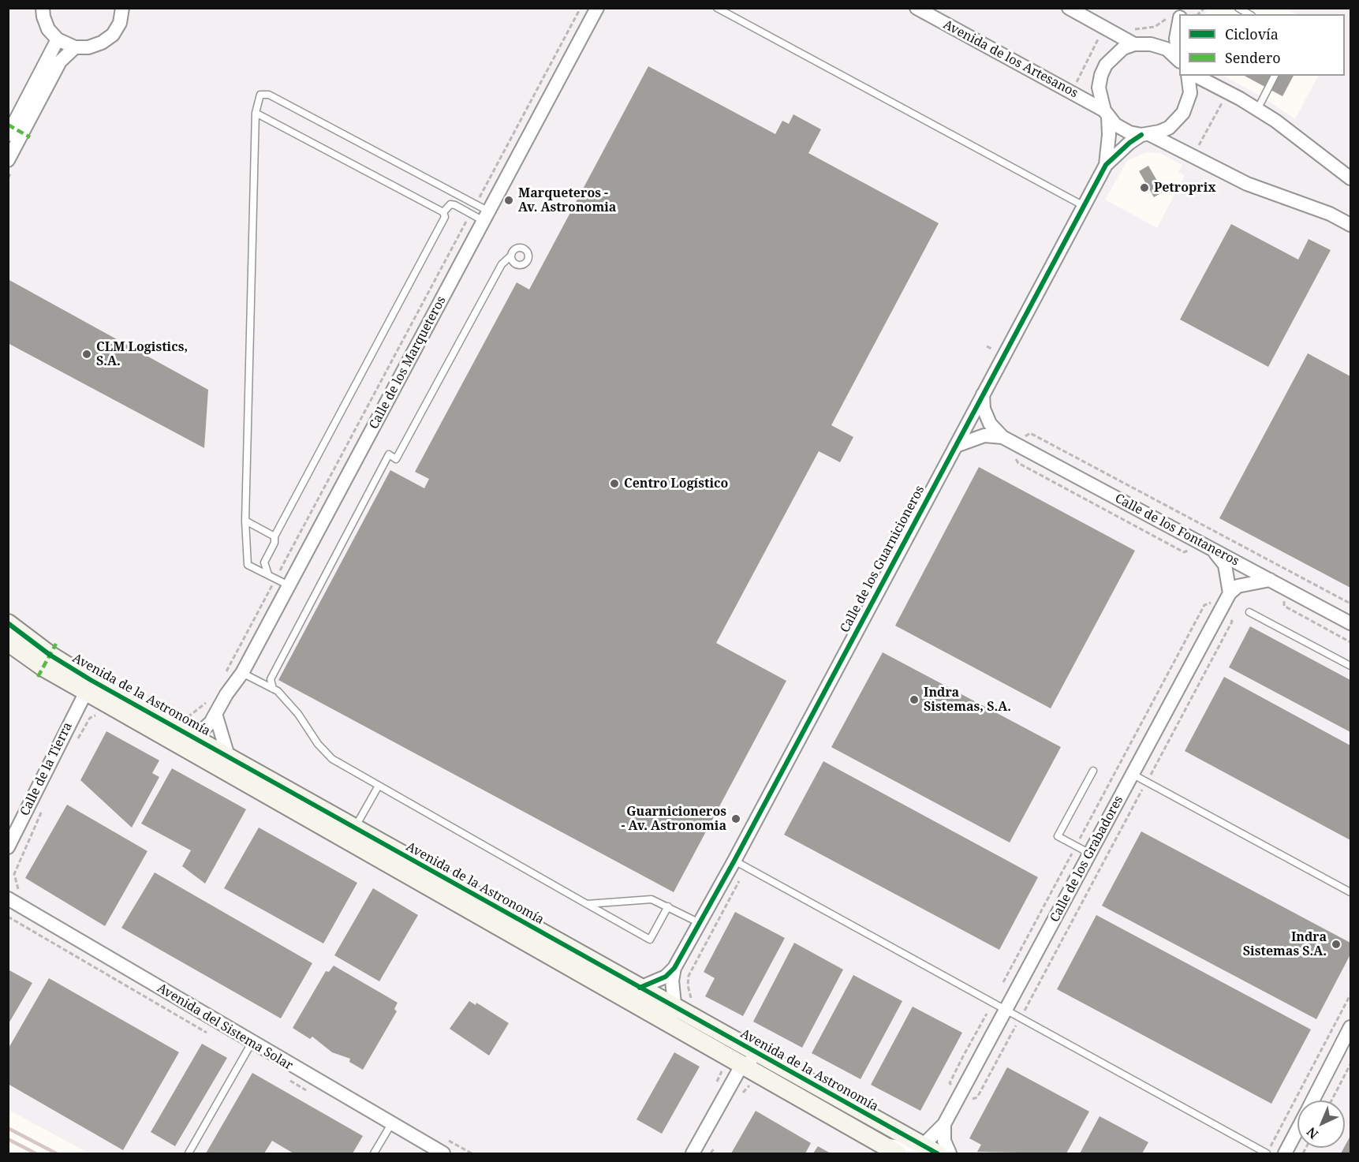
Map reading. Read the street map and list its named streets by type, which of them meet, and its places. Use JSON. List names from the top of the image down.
{
  "streets": {
    "street": [
      "Avenida de los Artesanos",
      "Calle de los Marqueteros",
      "Calle de los Fontaneros",
      "Calle de los Guarnicioneros",
      "Avenida de la Astronomía",
      "Calle de la Tierra",
      "Calle de los Grabadores",
      "Avenida del Sistema Solar"
    ]
  },
  "crossings": [
    ["Avenida de los Artesanos", "Calle de los Guarnicioneros"],
    ["Calle de los Marqueteros", "Avenida de la Astronomía"],
    ["Calle de los Fontaneros", "Calle de los Guarnicioneros"],
    ["Calle de los Guarnicioneros", "Avenida de la Astronomía"],
    ["Avenida de la Astronomía", "Calle de la Tierra"],
    ["Avenida de la Astronomía", "Calle de los Grabadores"]
  ],
  "places": [
    "Petroprix",
    "Marqueteros - Av. Astronomia",
    "CLM Logistics, S.A.",
    "Centro Logístico",
    "Indra Sistemas, S.A.",
    "Guarnicioneros - Av. Astronomia",
    "Indra Sistemas S.A."
  ],
  "legend": ["Ciclovía", "Sendero"],
  "north": "bottom left"
}
